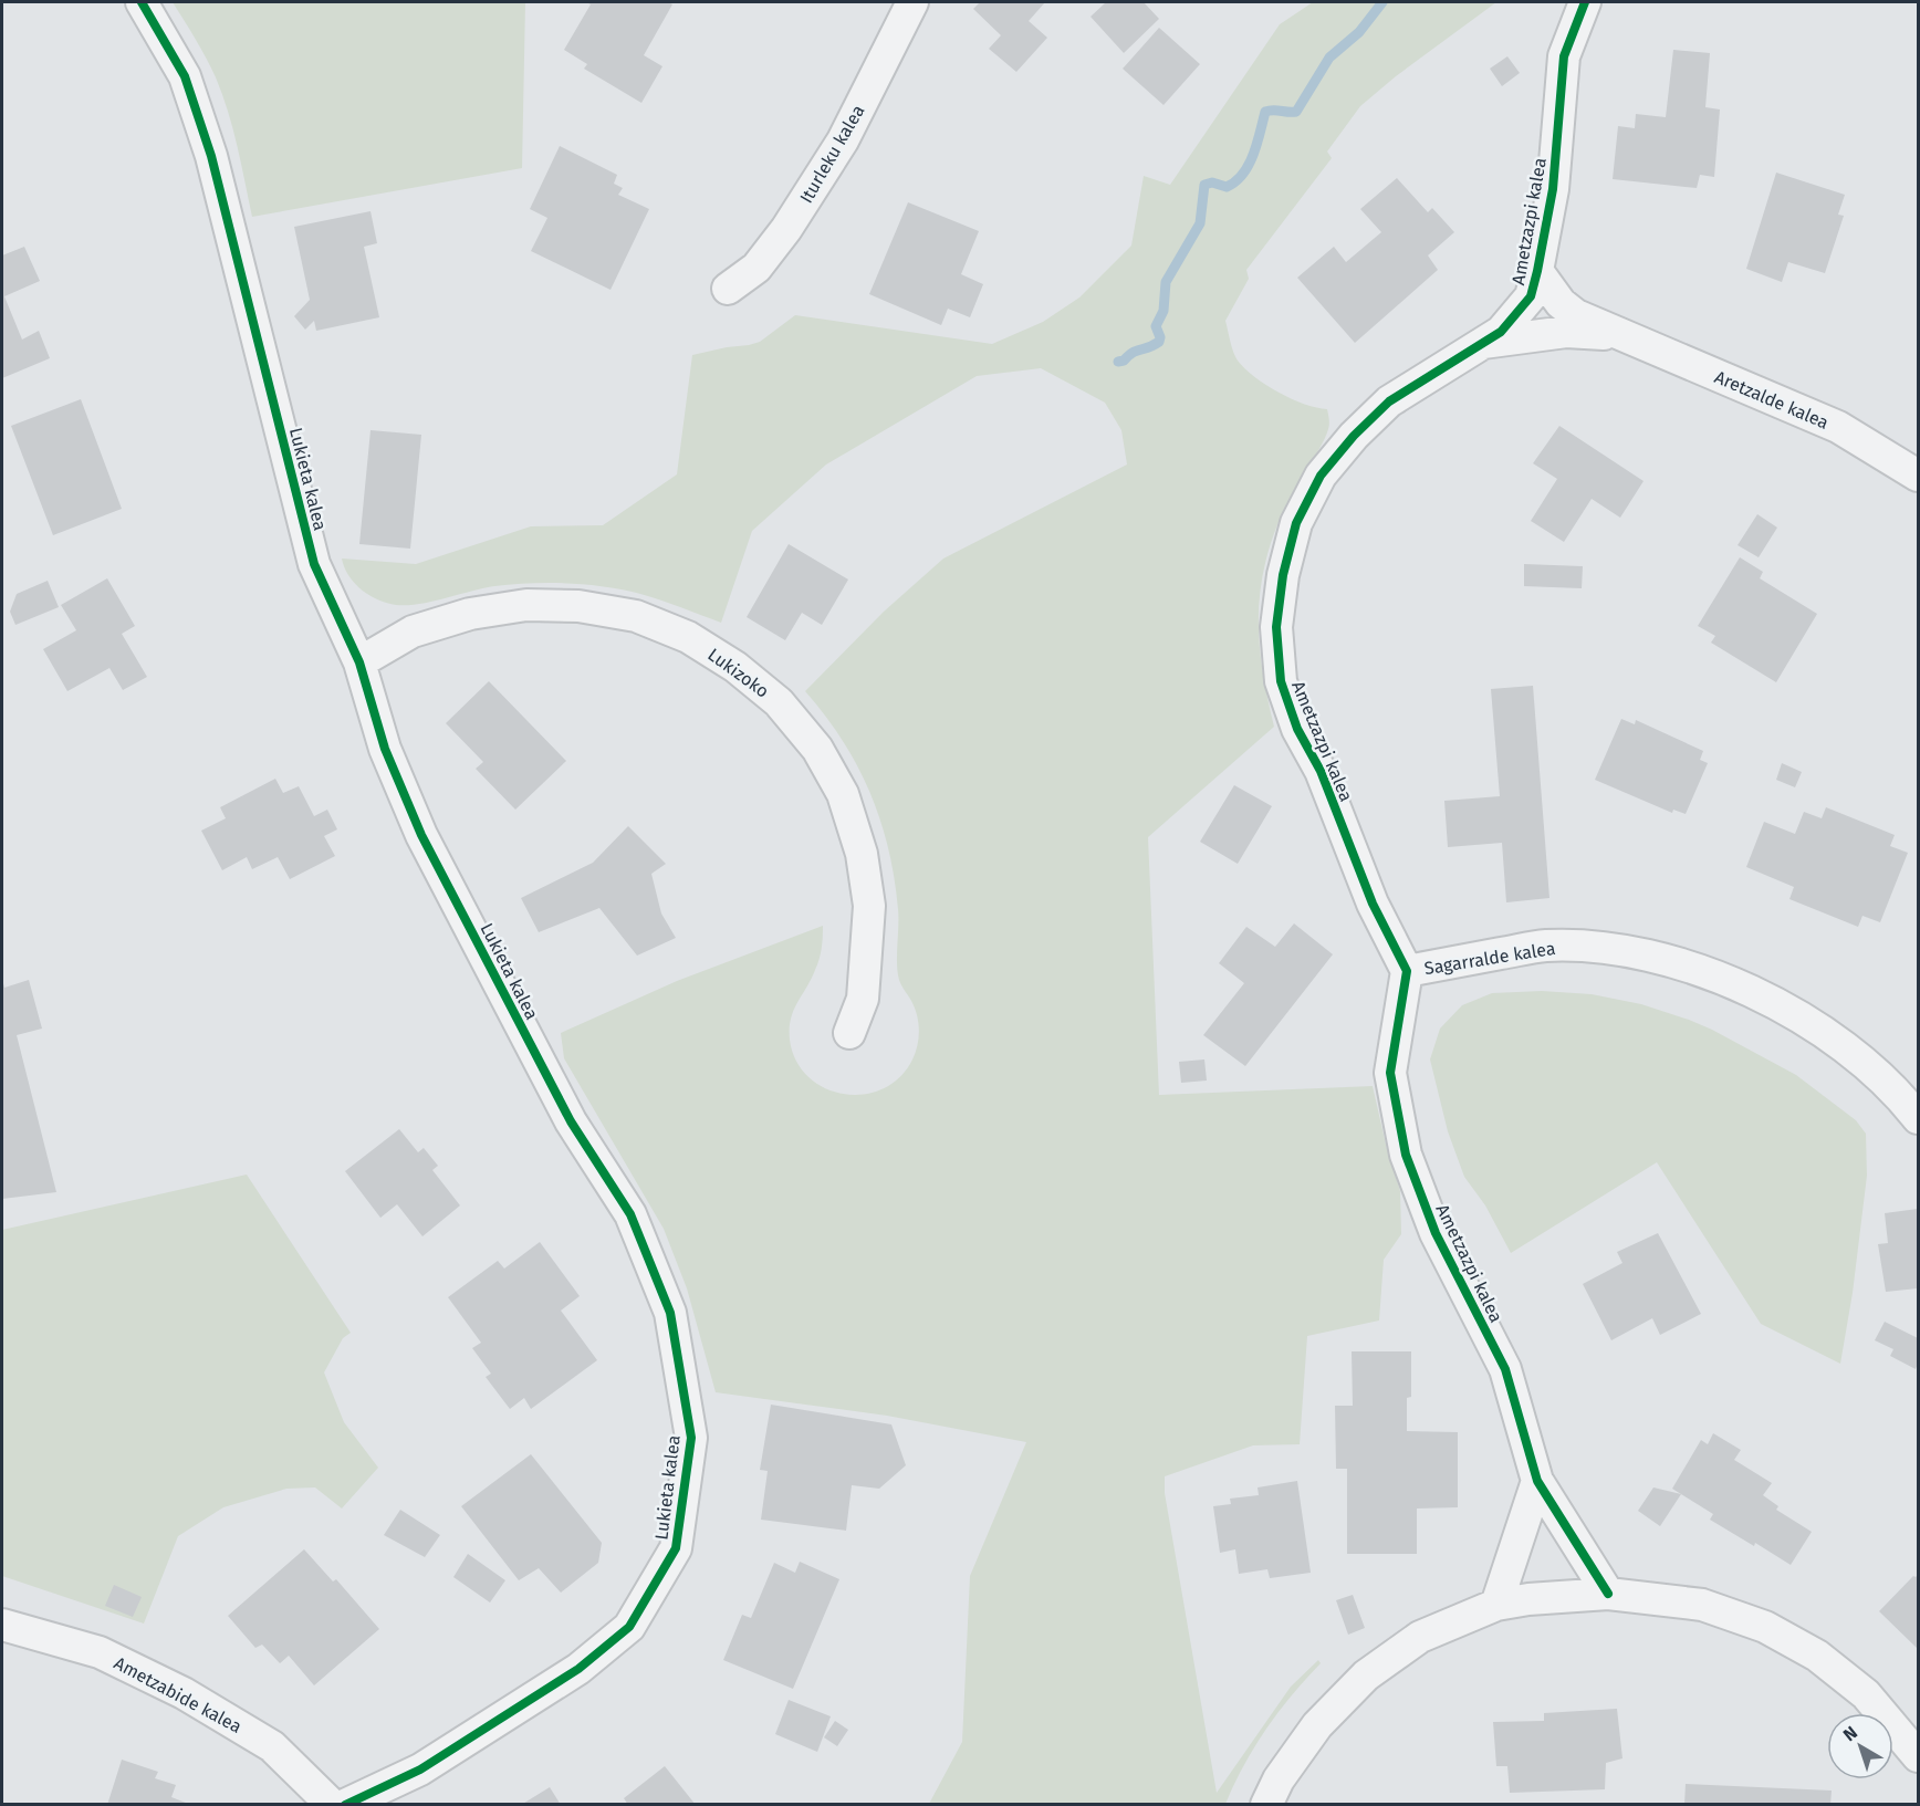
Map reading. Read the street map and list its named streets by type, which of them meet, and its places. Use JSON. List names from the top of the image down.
{
  "streets": {
    "street": [
      "Iturleku kalea",
      "Ametzazpi kalea",
      "Aretzalde kalea",
      "Lukieta kalea",
      "Lukizoko",
      "Sagarralde kalea",
      "Ametzabide kalea"
    ]
  },
  "crossings": [
    ["Ametzazpi kalea", "Aretzalde kalea"],
    ["Ametzazpi kalea", "Sagarralde kalea"],
    ["Lukieta kalea", "Lukizoko"]
  ],
  "north": "top left"
}
